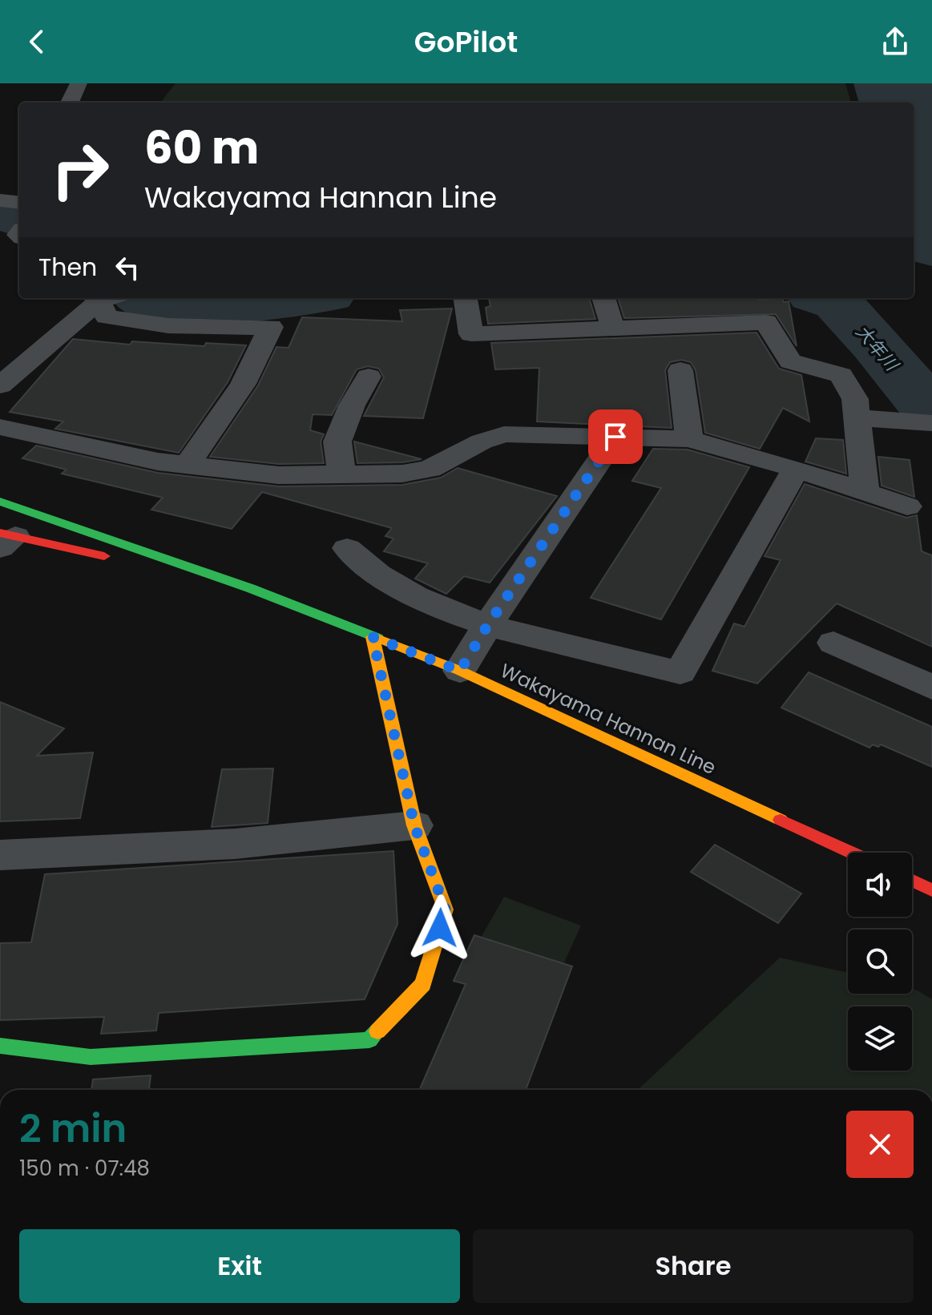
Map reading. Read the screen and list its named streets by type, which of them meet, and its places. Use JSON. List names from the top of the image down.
{
  "streets": {
    "main road": ["Wakayama Hannan Line"]
  },
  "water": ["大年川"],
  "page": {
    "header": "GoPilot",
    "turn": ["60 m", "Wakayama Hannan Line"],
    "then": "Then",
    "heading": ["2 min", "150 m · 07:48"],
    "buttons": ["Exit", "Share"]
  }
}
